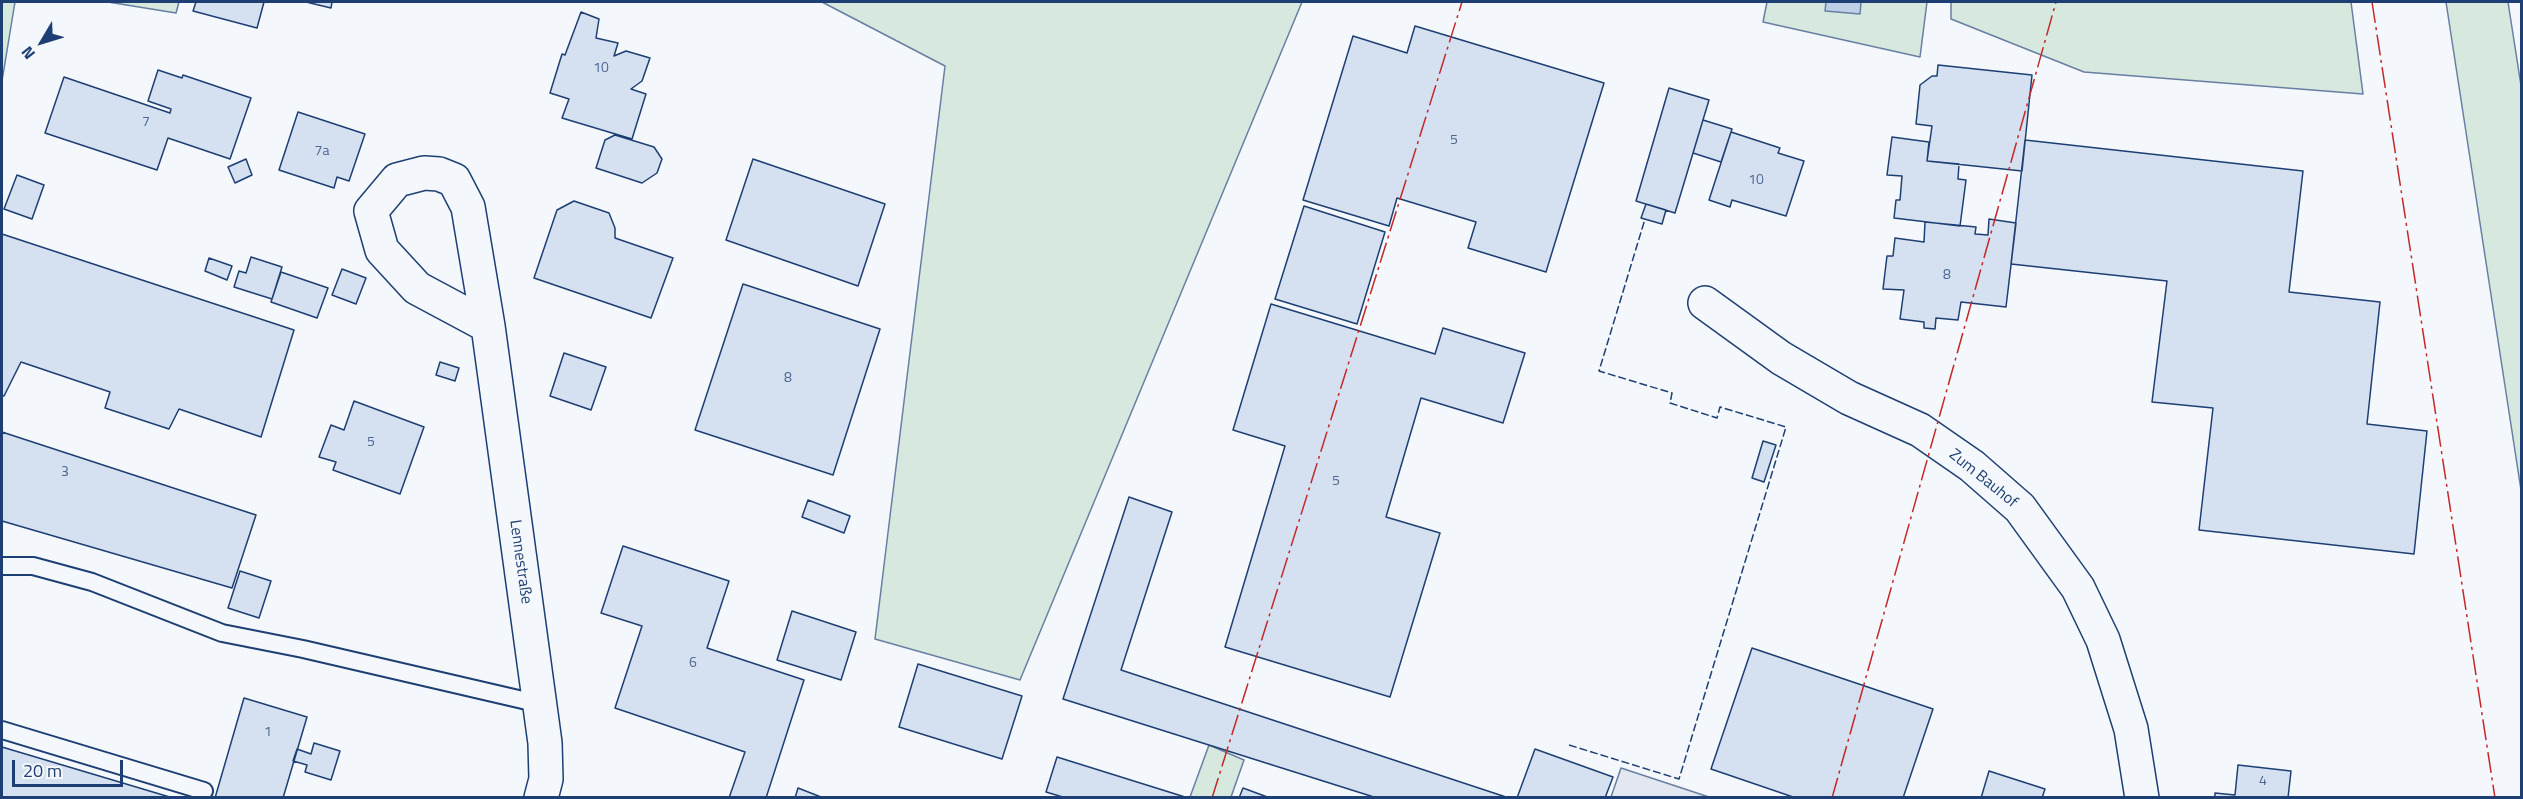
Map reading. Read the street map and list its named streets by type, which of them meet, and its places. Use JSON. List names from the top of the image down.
{
  "streets": {
    "street": ["Zum Bauhof", "Lennestraße"]
  },
  "house_numbers": [
    "10",
    "7",
    "5",
    "7a",
    "10",
    "8",
    "8",
    "5",
    "3",
    "5",
    "6",
    "1",
    "4"
  ],
  "scale_bar": "20 m",
  "north": "bottom left"
}
